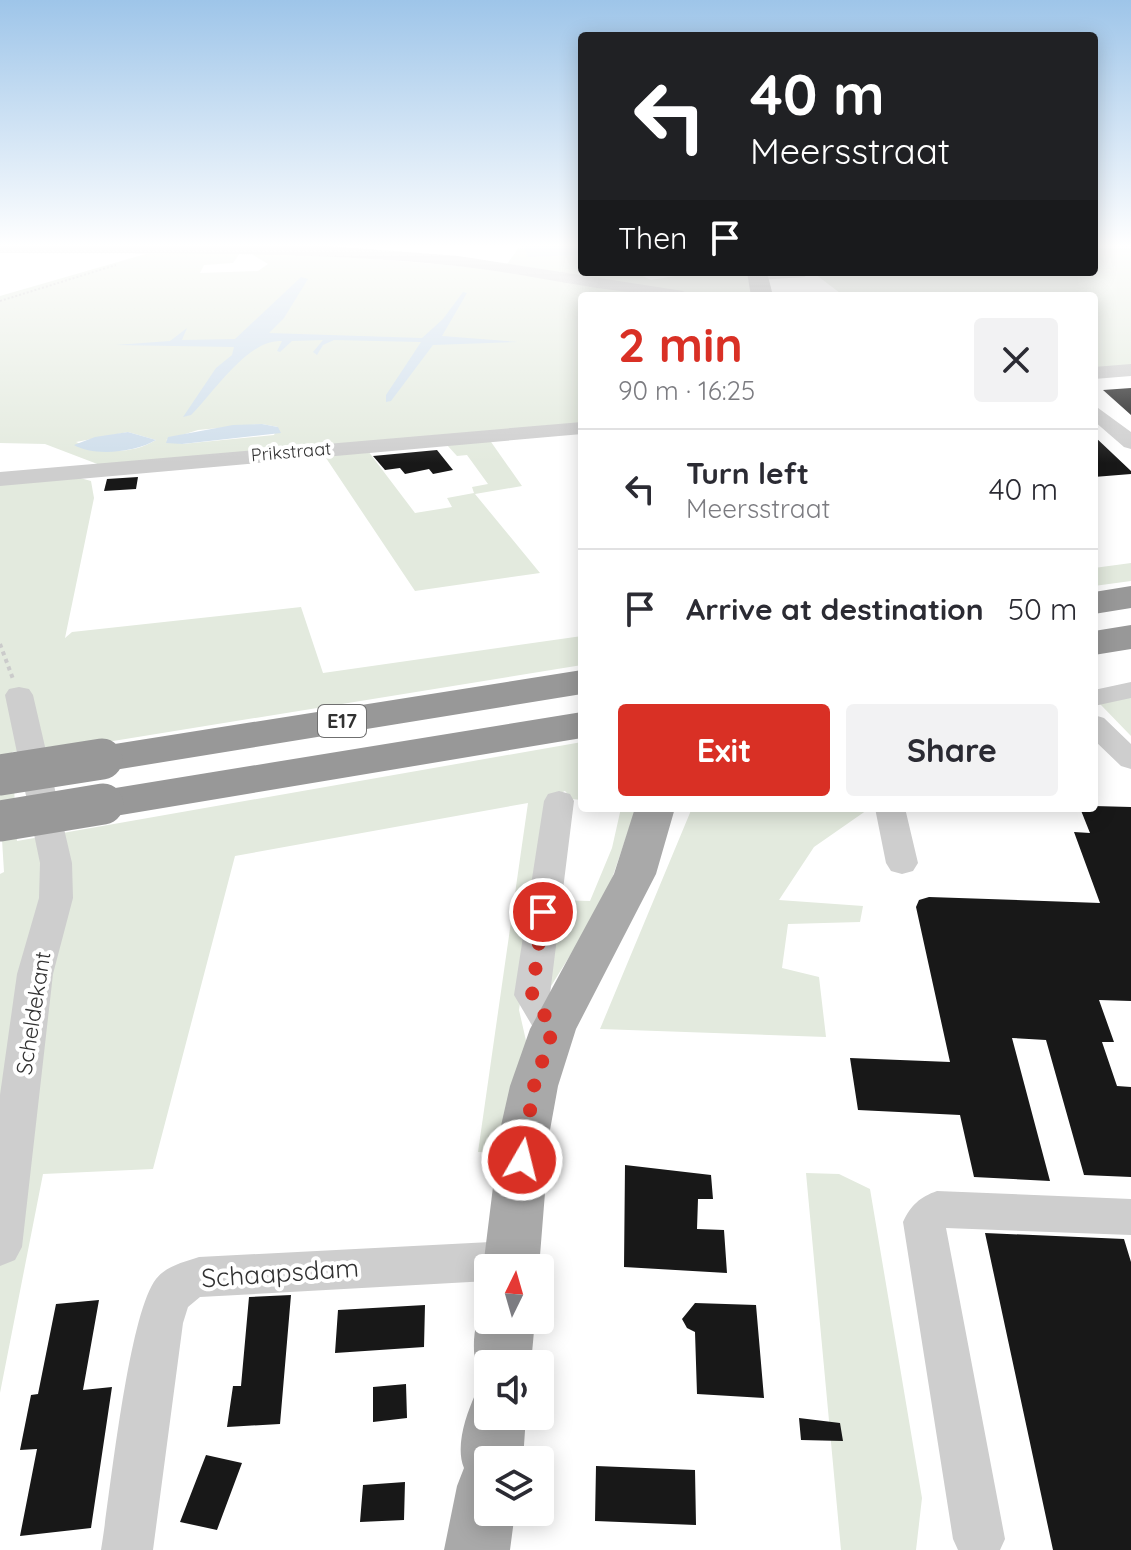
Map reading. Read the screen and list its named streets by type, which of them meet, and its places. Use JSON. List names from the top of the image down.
{
  "streets": {
    "highway": ["E17"],
    "street": ["Prikstraat", "Scheldekant", "Schaapsdam"]
  },
  "north": "top",
  "page": {
    "turn": ["40 m", "Meersstraat"],
    "then": "Then",
    "heading": ["2 min", "90 m · 16:25"],
    "list": [
      {
        "name": "Turn left",
        "note": "Meersstraat",
        "value": "40 m"
      },
      {
        "name": "Arrive at destination",
        "value": "50 m"
      }
    ],
    "buttons": ["Exit", "Share"]
  }
}
